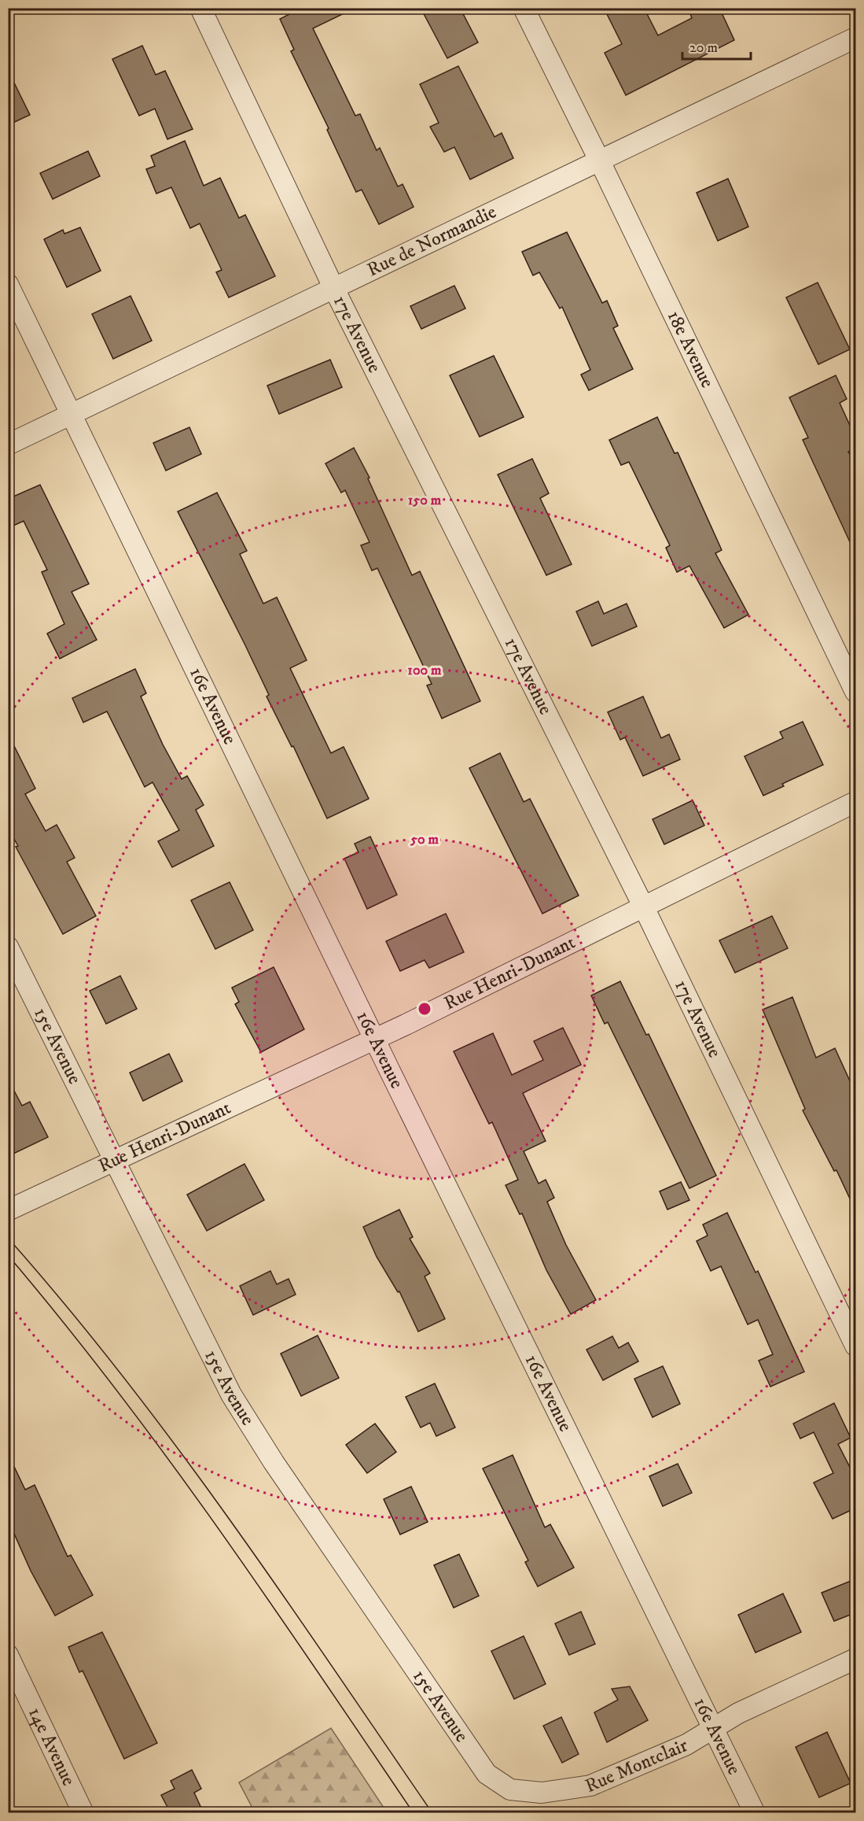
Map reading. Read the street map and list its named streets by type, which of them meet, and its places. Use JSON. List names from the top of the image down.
{
  "streets": {
    "street": [
      "Rue de Normandie",
      "17e Avenue",
      "18e Avenue",
      "16e Avenue",
      "Rue Henri-Dunant",
      "15e Avenue",
      "14e Avenue",
      "Rue Montclair"
    ]
  },
  "crossings": [
    ["Rue de Normandie", "17e Avenue"],
    ["Rue de Normandie", "18e Avenue"],
    ["Rue de Normandie", "16e Avenue"],
    ["17e Avenue", "Rue Henri-Dunant"],
    ["16e Avenue", "Rue Henri-Dunant"],
    ["16e Avenue", "Rue Montclair"],
    ["Rue Henri-Dunant", "15e Avenue"],
    ["15e Avenue", "Rue Montclair"]
  ],
  "scale_bar": "20 m",
  "rings": ["150 m", "100 m", "50 m"]
}
